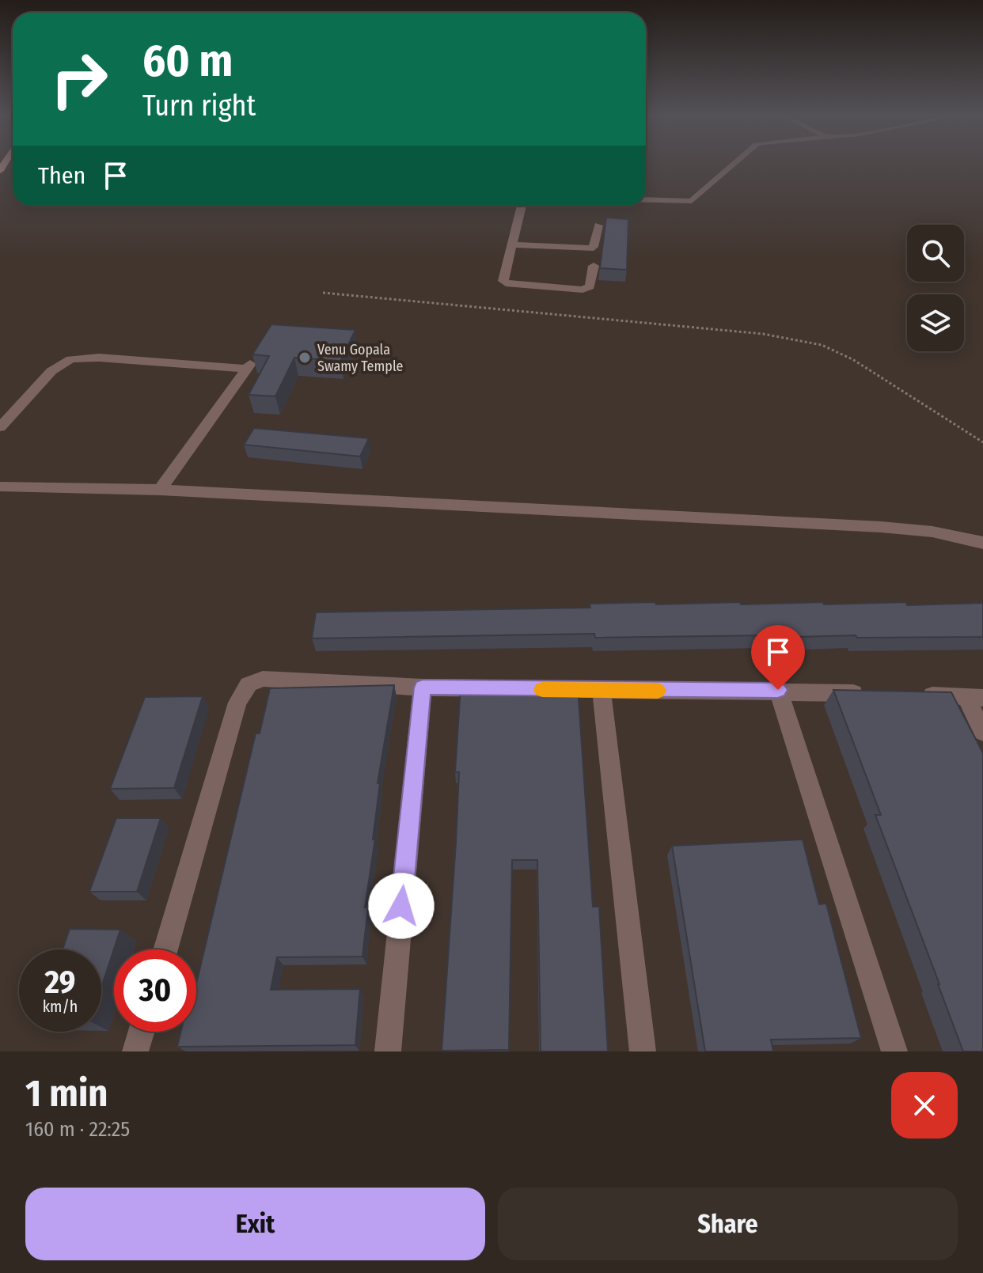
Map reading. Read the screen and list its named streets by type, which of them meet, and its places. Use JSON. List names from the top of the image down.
{
  "places": ["Venu Gopala Swamy Temple"],
  "page": {
    "turn": ["60 m", "Turn right"],
    "then": "Then",
    "speed": "29 km/h",
    "limit": "30",
    "heading": ["1 min", "160 m · 22:25"],
    "buttons": ["Exit", "Share"]
  }
}
